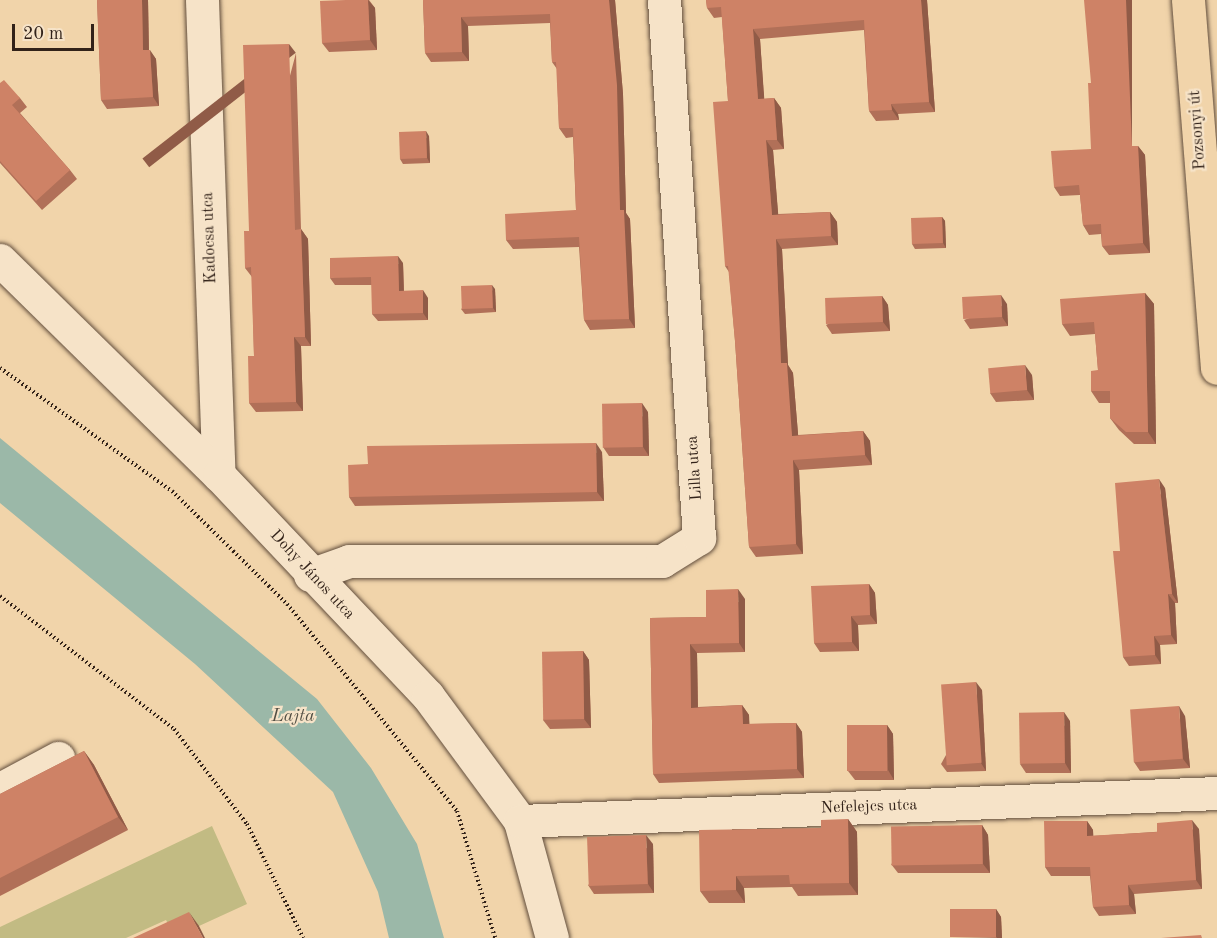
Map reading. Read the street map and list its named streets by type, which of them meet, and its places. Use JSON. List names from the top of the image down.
{
  "streets": {
    "main road": ["Pozsonyi út"],
    "street": [
      "Kadocsa utca",
      "Lilla utca",
      "Dohy János utca",
      "Nefelejcs utca"
    ]
  },
  "crossings": [
    ["Kadocsa utca", "Dohy János utca"],
    ["Lilla utca", "Dohy János utca"],
    ["Dohy János utca", "Nefelejcs utca"]
  ],
  "water": ["Lajta"],
  "scale_bar": "20 m"
}
